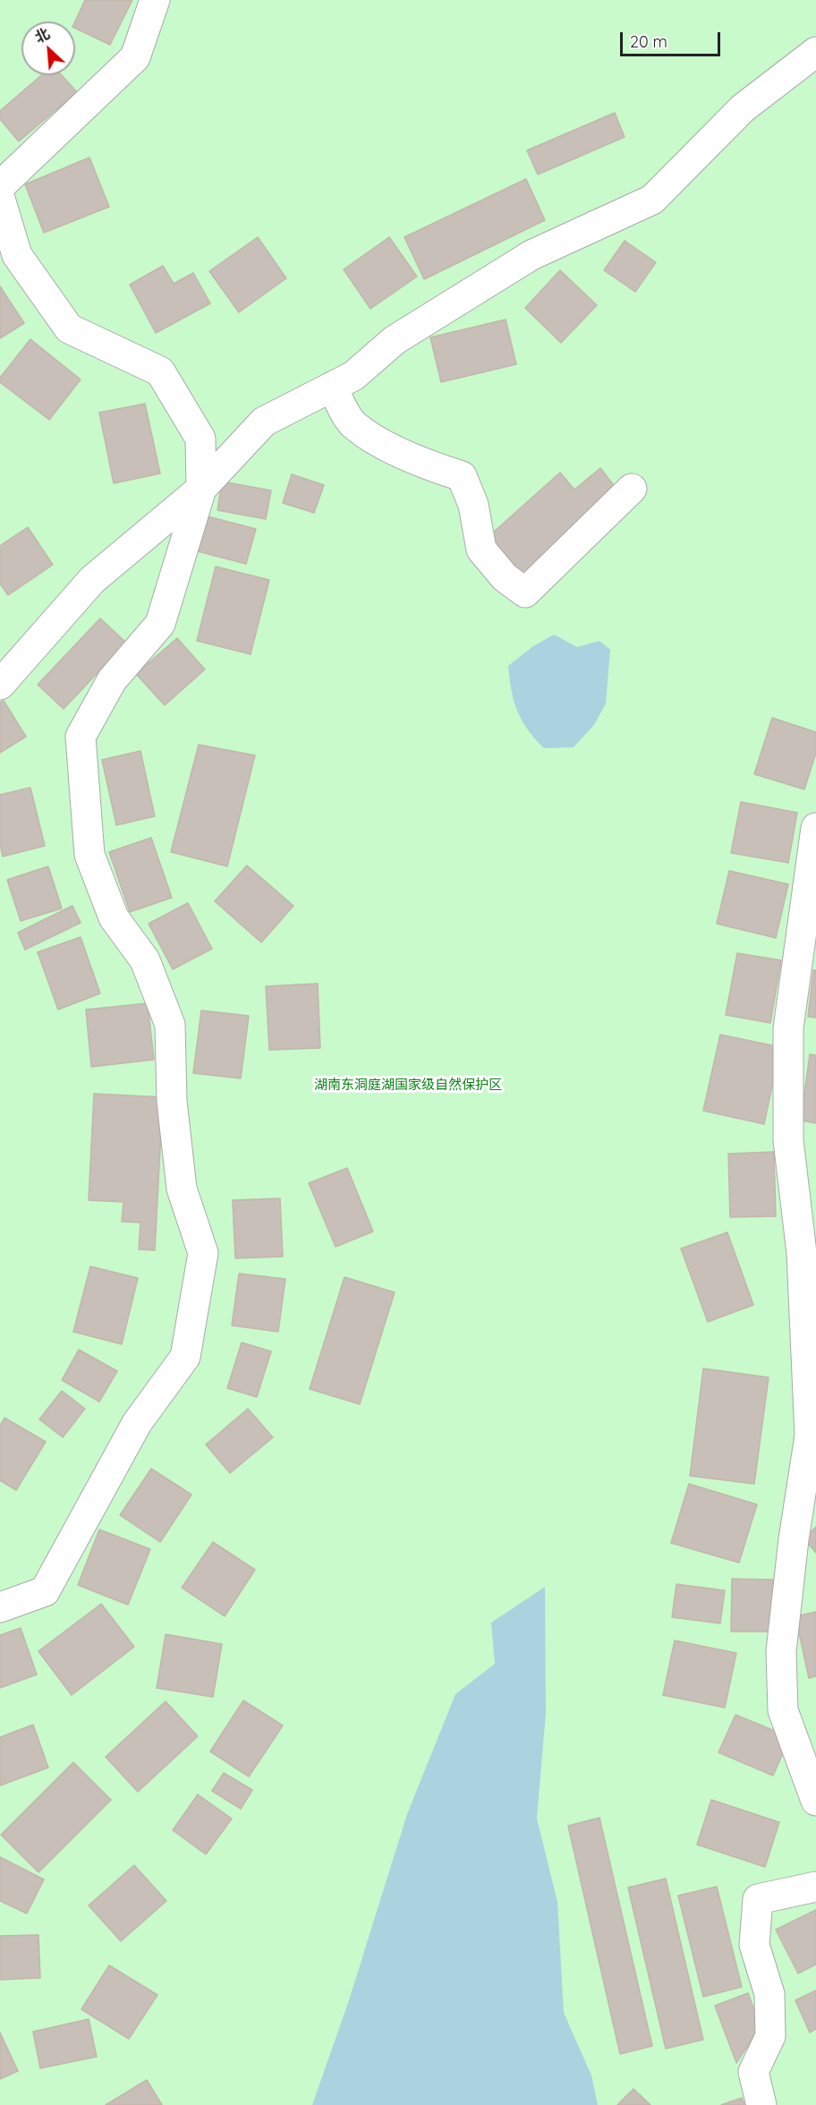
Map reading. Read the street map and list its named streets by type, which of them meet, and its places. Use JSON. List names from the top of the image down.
{
  "parks": ["湖南东洞庭湖国家级自然保护区"],
  "scale_bar": "20 m",
  "north": "top left"
}
